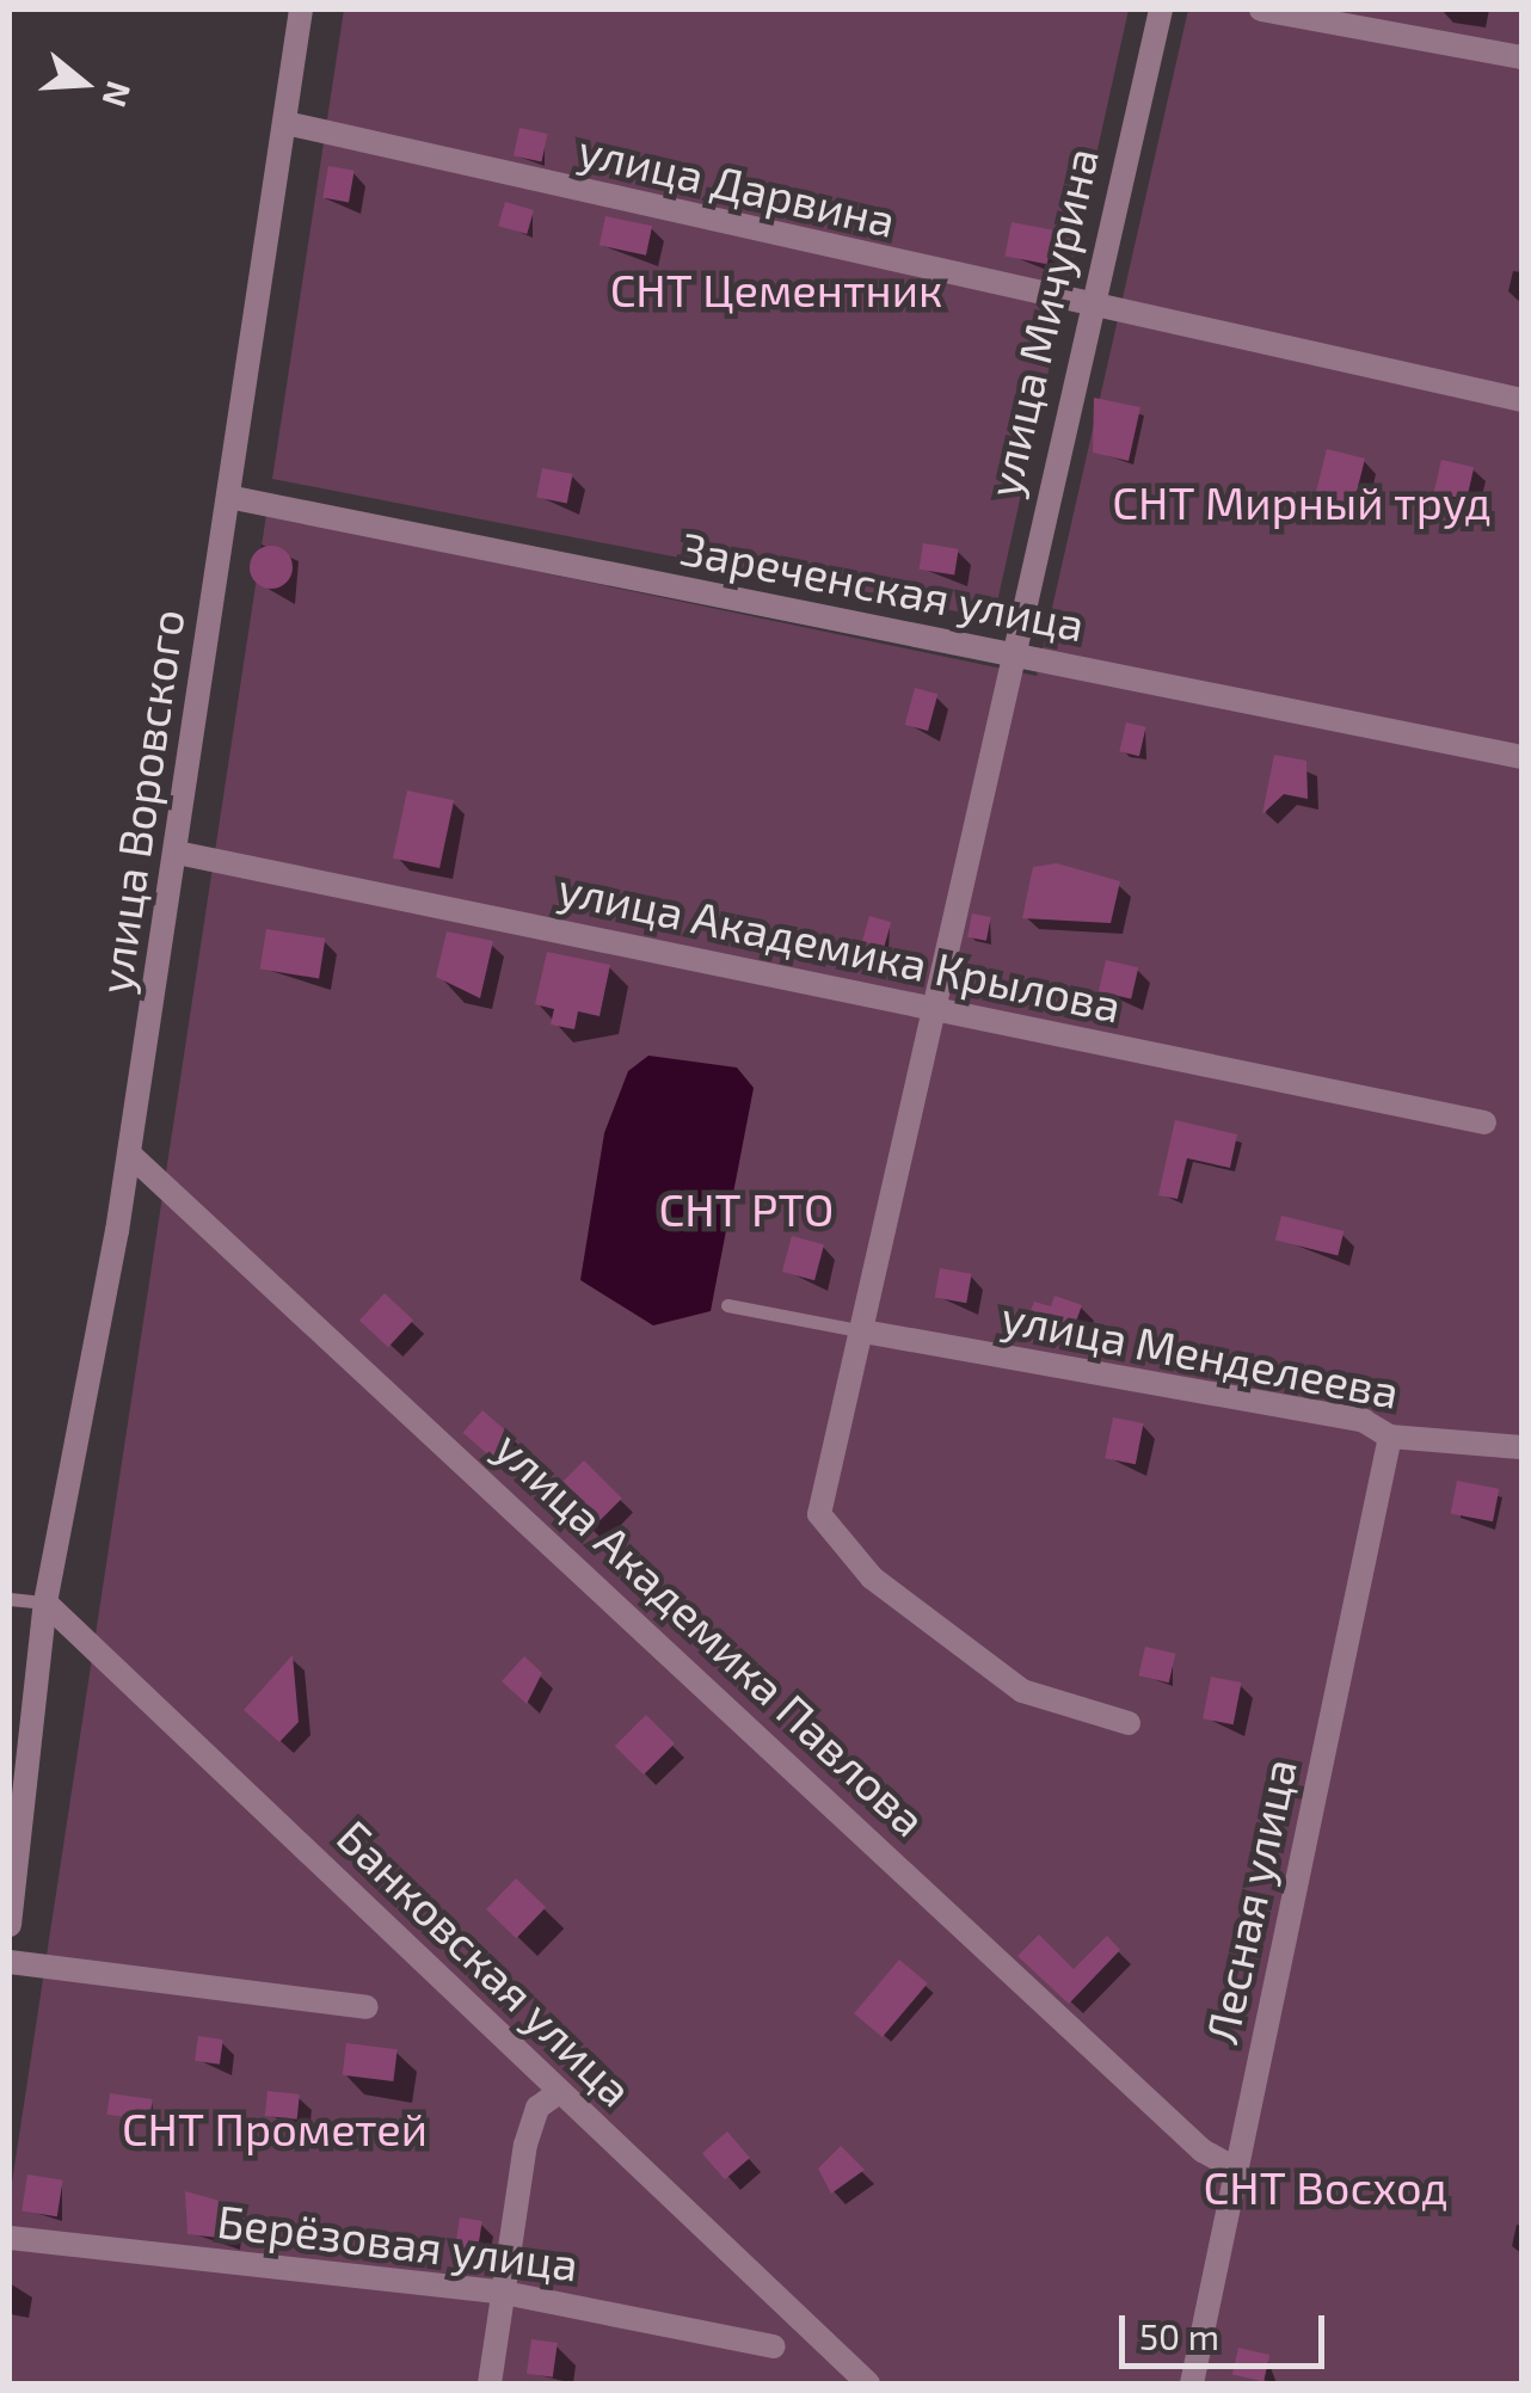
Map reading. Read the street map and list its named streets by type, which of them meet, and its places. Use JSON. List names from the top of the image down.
{
  "streets": {
    "street": [
      "улица Дарвина",
      "улица Мичурина",
      "Зареченская улица",
      "улица Воровского",
      "улица Академика Крылова",
      "улица Менделеева",
      "улица Академика Павлова",
      "Лесная улица",
      "Банковская улица",
      "Берёзовая улица"
    ]
  },
  "crossings": [
    ["улица Дарвина", "улица Мичурина"],
    ["улица Дарвина", "улица Воровского"],
    ["улица Мичурина", "Зареченская улица"],
    ["улица Мичурина", "улица Академика Крылова"],
    ["улица Мичурина", "улица Менделеева"],
    ["Зареченская улица", "улица Воровского"],
    ["улица Воровского", "улица Академика Крылова"],
    ["улица Воровского", "улица Академика Павлова"],
    ["улица Воровского", "Банковская улица"],
    ["улица Менделеева", "Лесная улица"],
    ["улица Академика Павлова", "Лесная улица"]
  ],
  "parks": [
    "СНТ Цементник",
    "СНТ Мирный труд",
    "СНТ РТО",
    "СНТ Прометей",
    "СНТ Восход"
  ],
  "scale_bar": "50 m",
  "north": "right"
}
